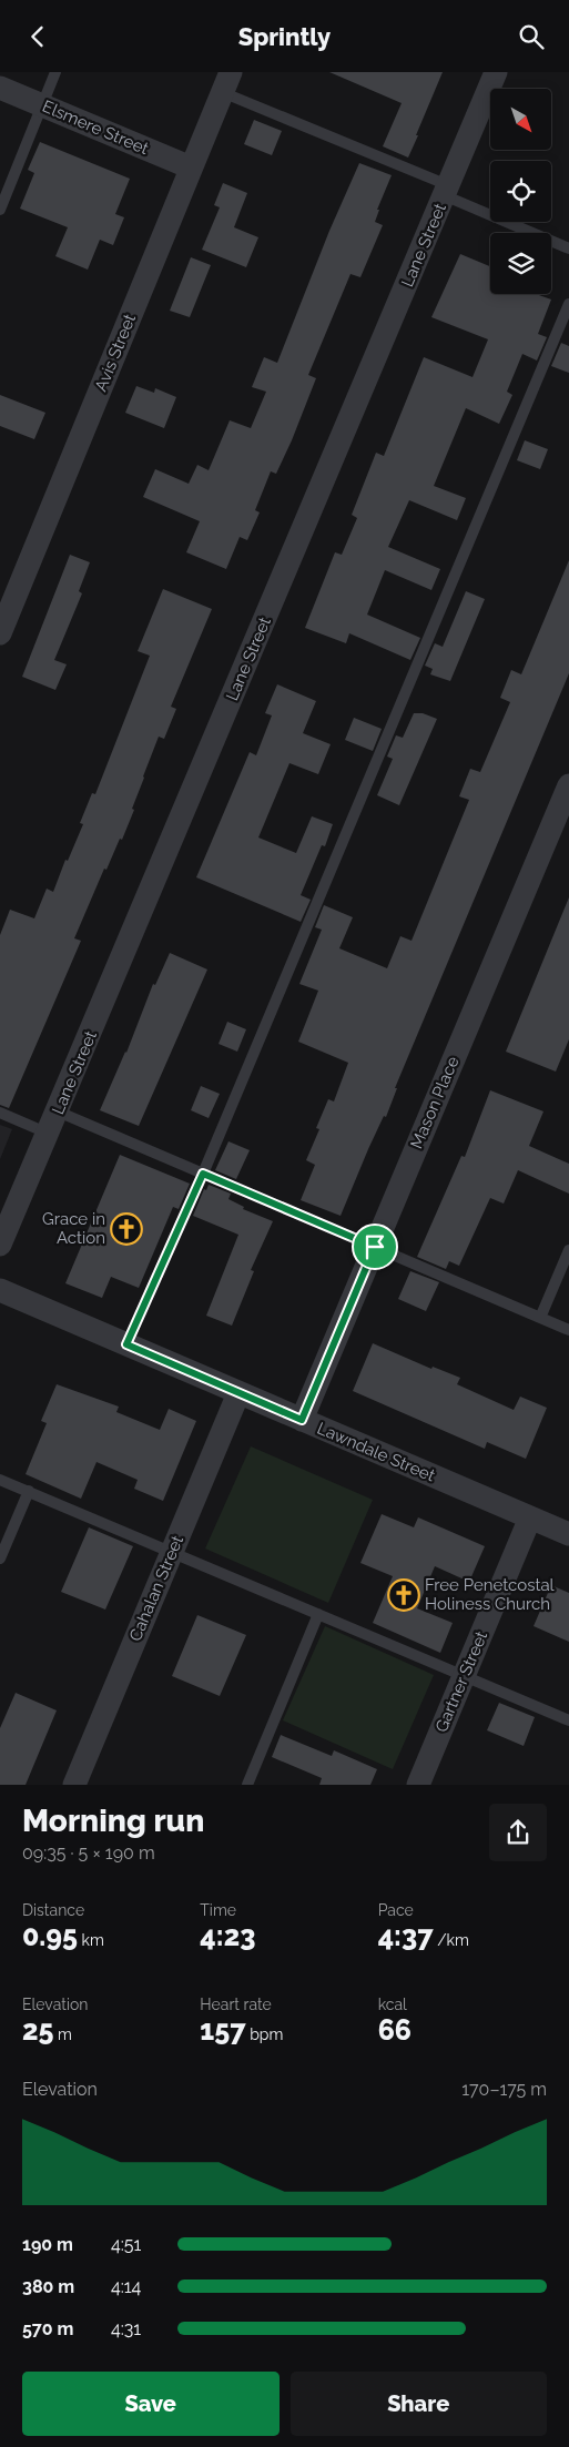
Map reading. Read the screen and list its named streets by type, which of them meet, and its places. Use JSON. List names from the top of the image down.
{
  "streets": {
    "street": [
      "Elsmere Street",
      "Lane Street",
      "Avis Street",
      "Mason Place",
      "Lawndale Street",
      "Cahalan Street",
      "Gartner Street"
    ]
  },
  "crossings": [
    ["Elsmere Street", "Avis Street"],
    ["Mason Place", "Lawndale Street"],
    ["Lawndale Street", "Cahalan Street"],
    ["Lawndale Street", "Gartner Street"]
  ],
  "places": {
    "church": ["Grace in Action", "Free Penetcostal Holiness Church"]
  },
  "north": "bottom right",
  "page": {
    "header": "Sprintly",
    "heading": ["Morning run", "09:35 · 5 × 190 m"],
    "stats": [
      ["Distance", "0.95 km"],
      ["Time", "4:23"],
      ["Pace", "4:37 /km"],
      ["Elevation", "25 m"],
      ["Heart rate", "157 bpm"],
      ["kcal", "66"]
    ],
    "chart": ["Elevation", "170–175 m"],
    "list": [
      {
        "name": "190 m",
        "note": "4:51"
      },
      {
        "name": "380 m",
        "note": "4:14"
      },
      {
        "name": "570 m",
        "note": "4:31"
      }
    ],
    "buttons": ["Save", "Share"]
  }
}
